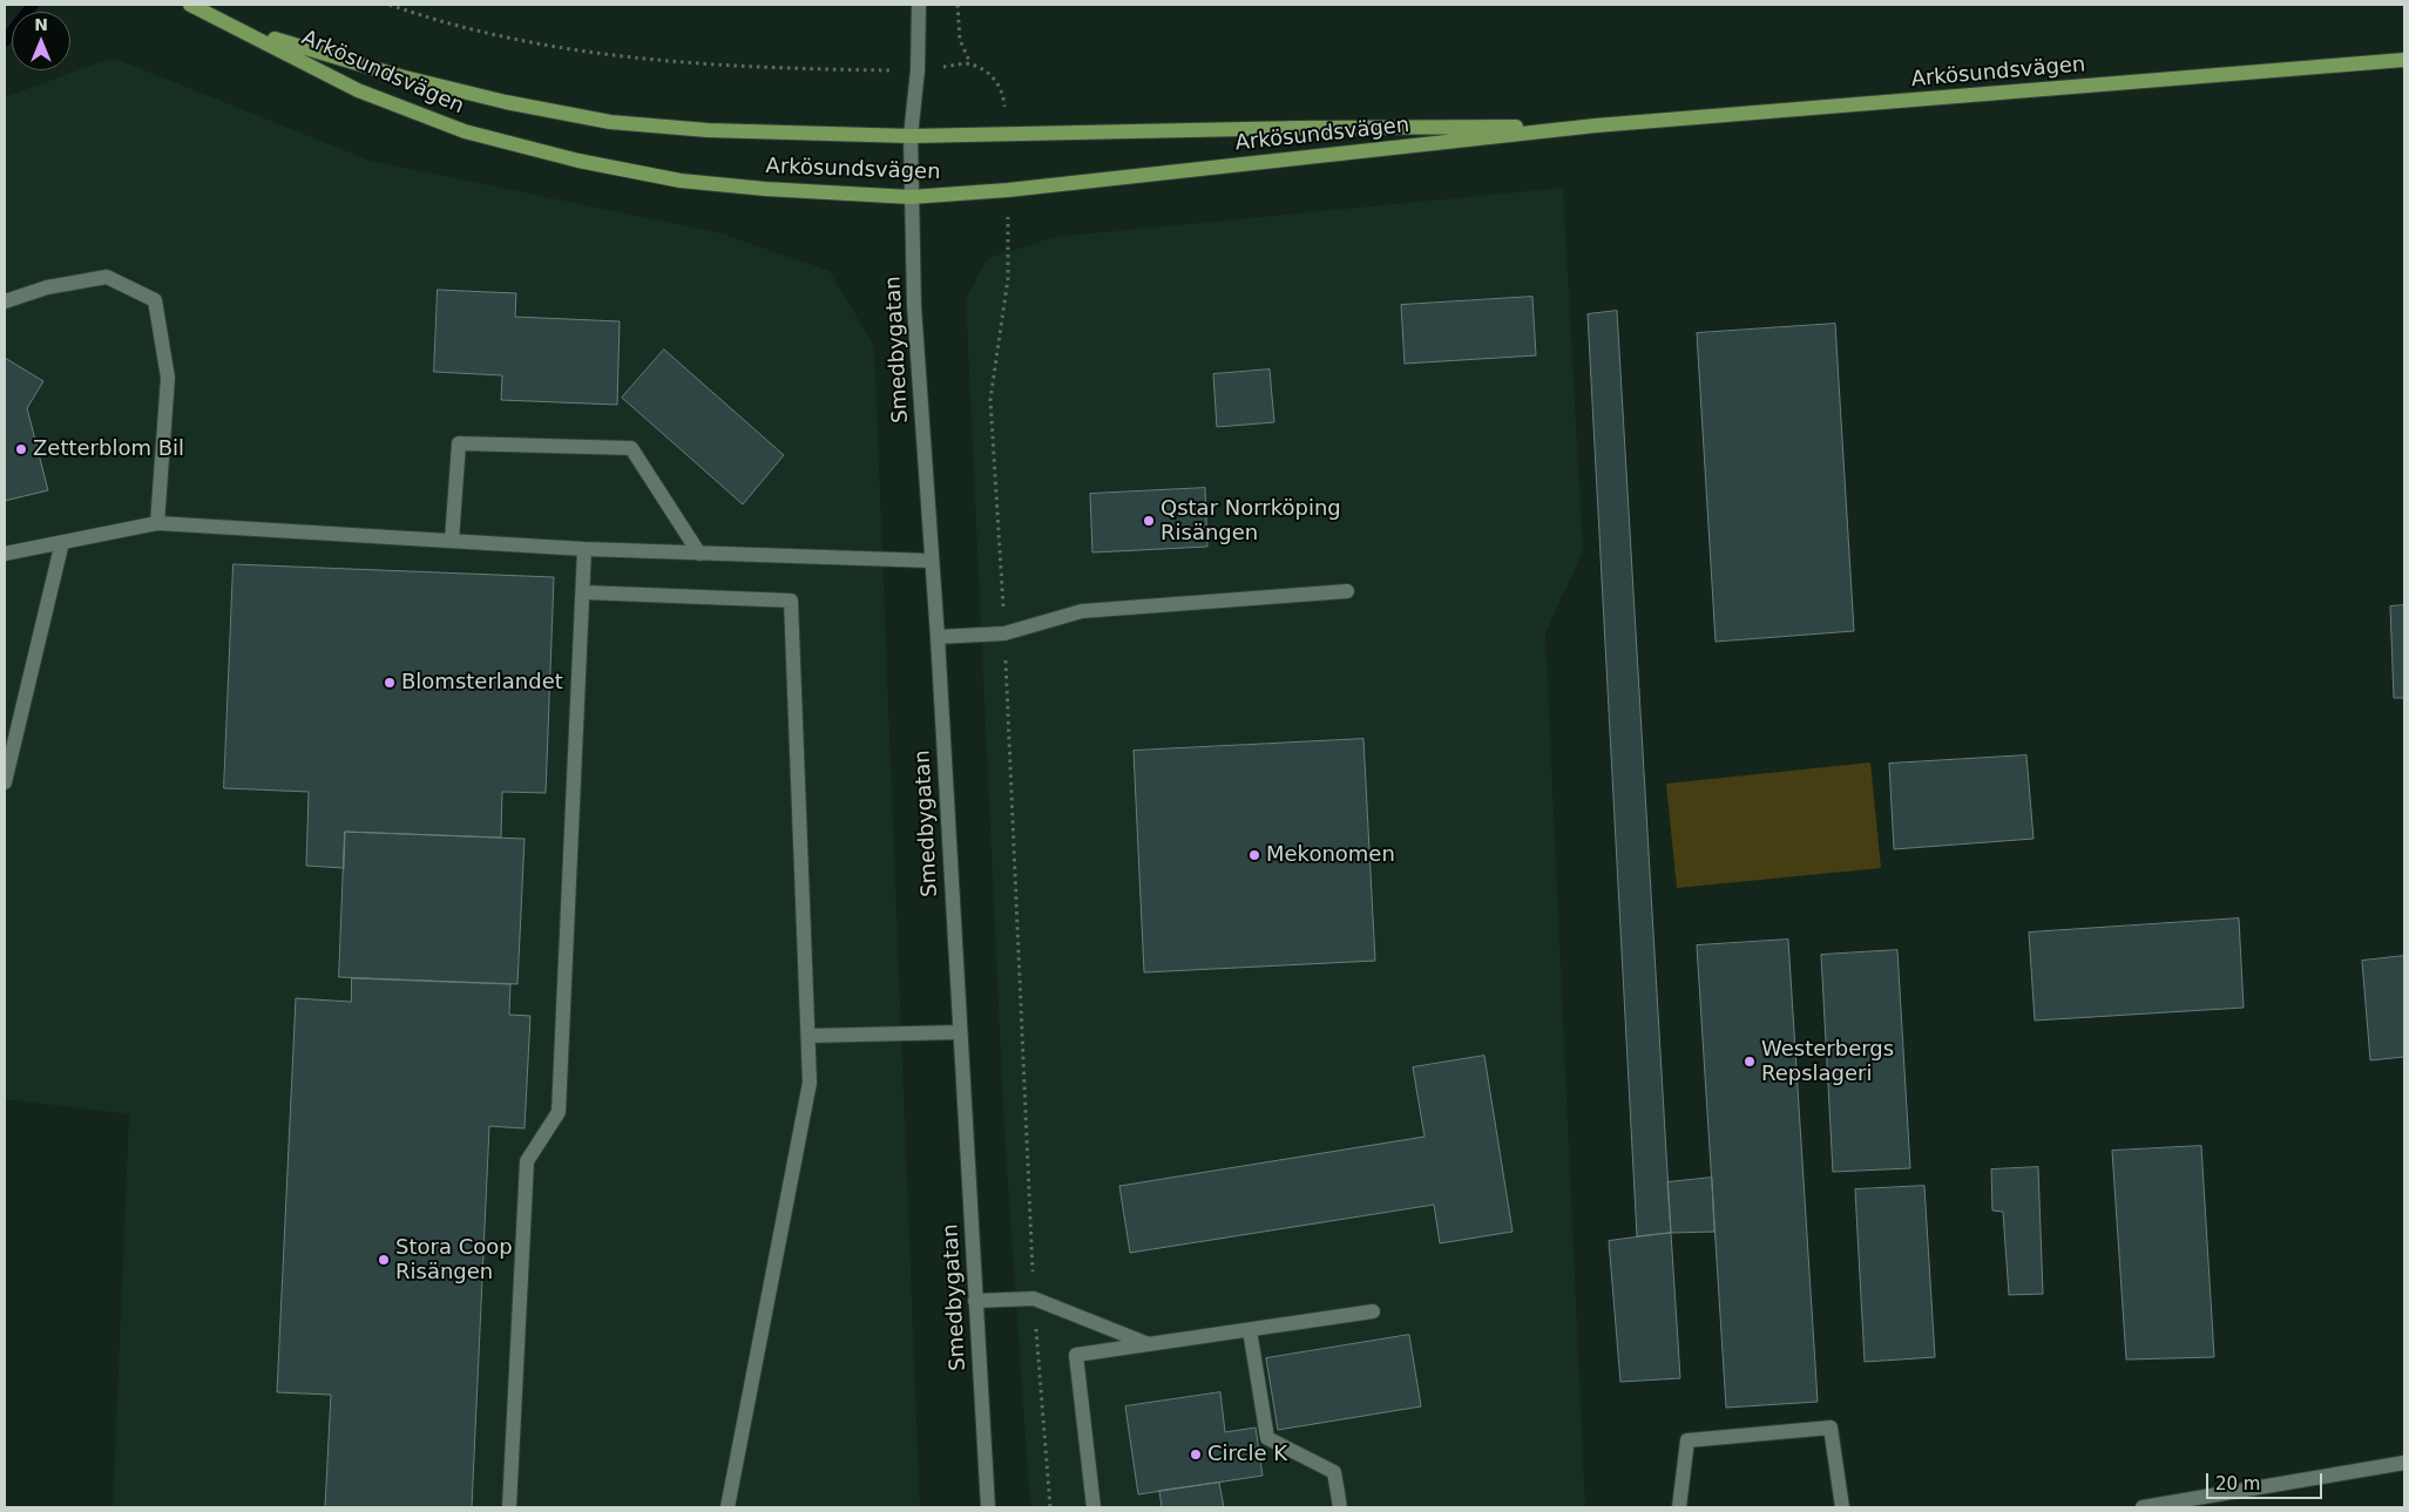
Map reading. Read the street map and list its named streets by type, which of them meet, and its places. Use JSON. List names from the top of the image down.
{
  "streets": {
    "main road": ["Arkösundsvägen"],
    "street": ["Smedbygatan"]
  },
  "crossings": [
    ["Arkösundsvägen", "Smedbygatan"]
  ],
  "places": [
    "Zetterblom Bil",
    "Qstar Norrköping Risängen",
    "Blomsterlandet",
    "Mekonomen",
    "Westerbergs Repslageri",
    "Stora Coop Risängen",
    "Circle K"
  ],
  "scale_bar": "20 m",
  "north": "top"
}
